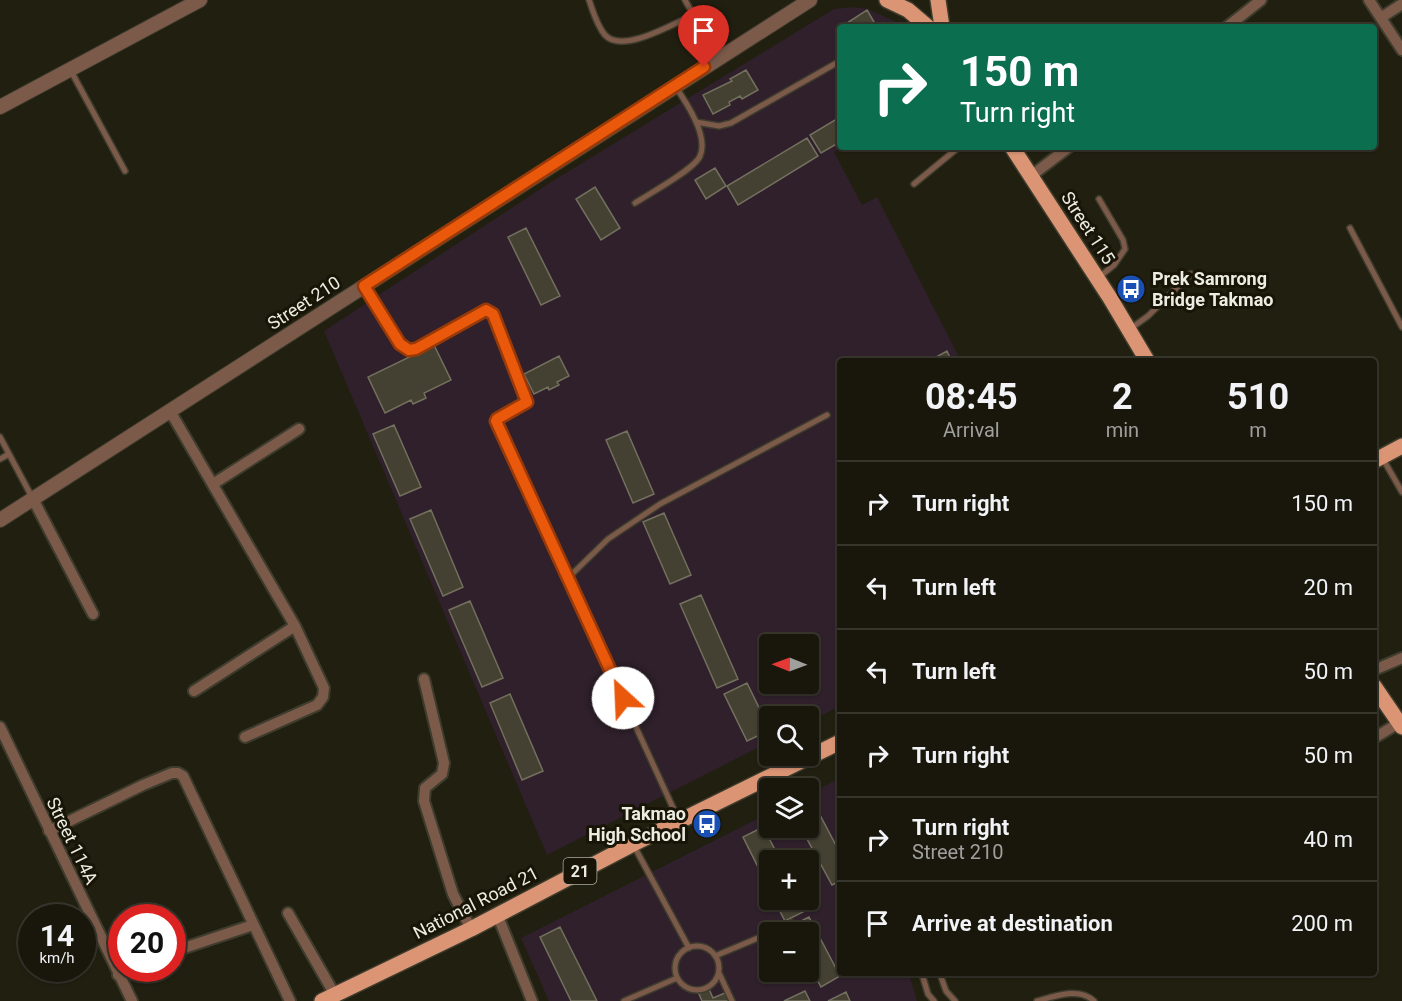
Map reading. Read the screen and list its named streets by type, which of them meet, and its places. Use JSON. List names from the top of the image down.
{
  "streets": {
    "main road": ["Street 115", "21", "National Road 21"],
    "street": ["Street 210", "Street 114A"]
  },
  "places": {
    "bus stop": ["Prek Samrong Bridge Takmao", "Takmao High School"]
  },
  "north": "left",
  "page": {
    "turn": ["150 m", "Turn right"],
    "eta": [
      "08:45",
      "Arrival",
      "2",
      "min",
      "510",
      "m"
    ],
    "list": [
      {
        "name": "Turn right",
        "value": "150 m"
      },
      {
        "name": "Turn left",
        "value": "20 m"
      },
      {
        "name": "Turn left",
        "value": "50 m"
      },
      {
        "name": "Turn right",
        "value": "50 m"
      },
      {
        "name": "Turn right",
        "note": "Street 210",
        "value": "40 m"
      },
      {
        "name": "Arrive at destination",
        "value": "200 m"
      }
    ],
    "map_buttons": ["+", "−"],
    "speed": "14 km/h",
    "limit": "20"
  }
}
